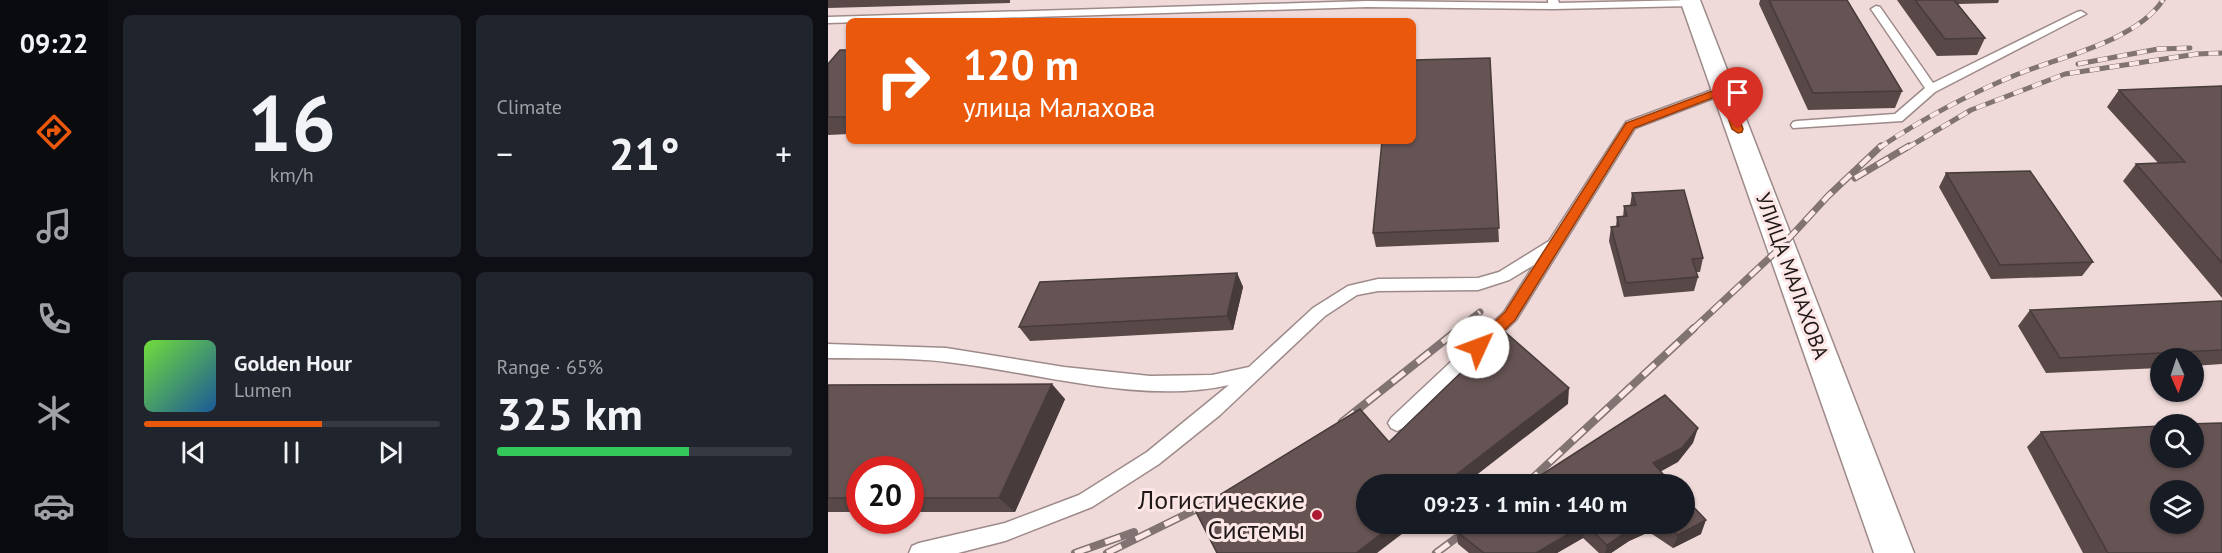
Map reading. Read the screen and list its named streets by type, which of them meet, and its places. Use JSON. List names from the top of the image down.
{
  "streets": {
    "street": ["УЛИЦА МАЛАХОВА"]
  },
  "places": ["Логистические Системы"],
  "north": "bottom",
  "page": {
    "tabs": "09:22",
    "tile": [
      ["16", "km/h"],
      "Climate",
      ["Range · 65%", "325 km"]
    ],
    "turn": ["120 m", "улица Малахова"],
    "heat": ["−", "21°", "+"],
    "song": ["Golden Hour", "Lumen"],
    "limit": "20",
    "trip": "09:23 · 1 min · 140 m"
  }
}
